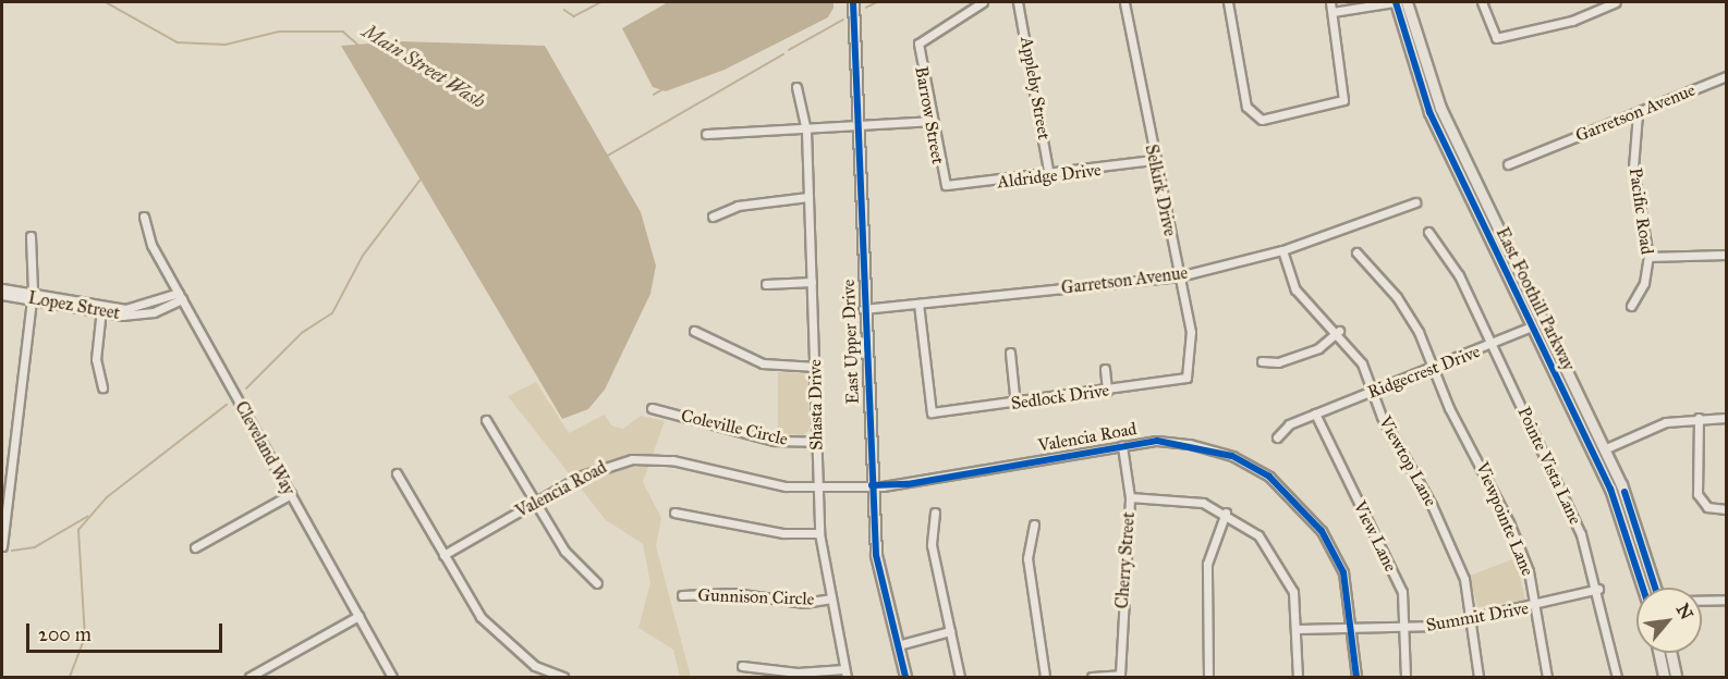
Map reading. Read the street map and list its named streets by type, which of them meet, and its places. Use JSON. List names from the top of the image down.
{
  "streets": {
    "main road": ["East Foothill Parkway", "East Upper Drive"],
    "street": [
      "Appleby Street",
      "Garretson Avenue",
      "Barrow Street",
      "Aldridge Drive",
      "Selkirk Drive",
      "Pacific Road",
      "Lopez Street",
      "Ridgecrest Drive",
      "Sedlock Drive",
      "Shasta Drive",
      "Coleville Circle",
      "Valencia Road",
      "Cleveland Way",
      "Viewtop Lane",
      "Pointe Vista Lane",
      "Viewpointe Lane",
      "View Lane",
      "Cherry Street",
      "Gunnison Circle",
      "Summit Drive"
    ]
  },
  "crossings": [
    ["Appleby Street", "Aldridge Drive"],
    ["Garretson Avenue", "Selkirk Drive"],
    ["Garretson Avenue", "Pacific Road"],
    ["Garretson Avenue", "East Upper Drive"],
    ["Garretson Avenue", "Sedlock Drive"],
    ["Garretson Avenue", "Viewtop Lane"],
    ["Barrow Street", "Aldridge Drive"],
    ["Aldridge Drive", "Selkirk Drive"],
    ["Selkirk Drive", "Sedlock Drive"],
    ["East Foothill Parkway", "Ridgecrest Drive"],
    ["Lopez Street", "Cleveland Way"],
    ["East Upper Drive", "Valencia Road"],
    ["Ridgecrest Drive", "Viewtop Lane"],
    ["Ridgecrest Drive", "Pointe Vista Lane"],
    ["Ridgecrest Drive", "Viewpointe Lane"],
    ["Ridgecrest Drive", "View Lane"],
    ["Shasta Drive", "Coleville Circle"],
    ["Shasta Drive", "Valencia Road"],
    ["Shasta Drive", "Gunnison Circle"],
    ["Valencia Road", "Cherry Street"],
    ["Valencia Road", "Summit Drive"],
    ["Viewtop Lane", "Summit Drive"],
    ["Pointe Vista Lane", "Summit Drive"],
    ["Viewpointe Lane", "Summit Drive"],
    ["View Lane", "Summit Drive"]
  ],
  "water": ["Main Street Wash"],
  "scale_bar": "200 m",
  "north": "top right"
}
